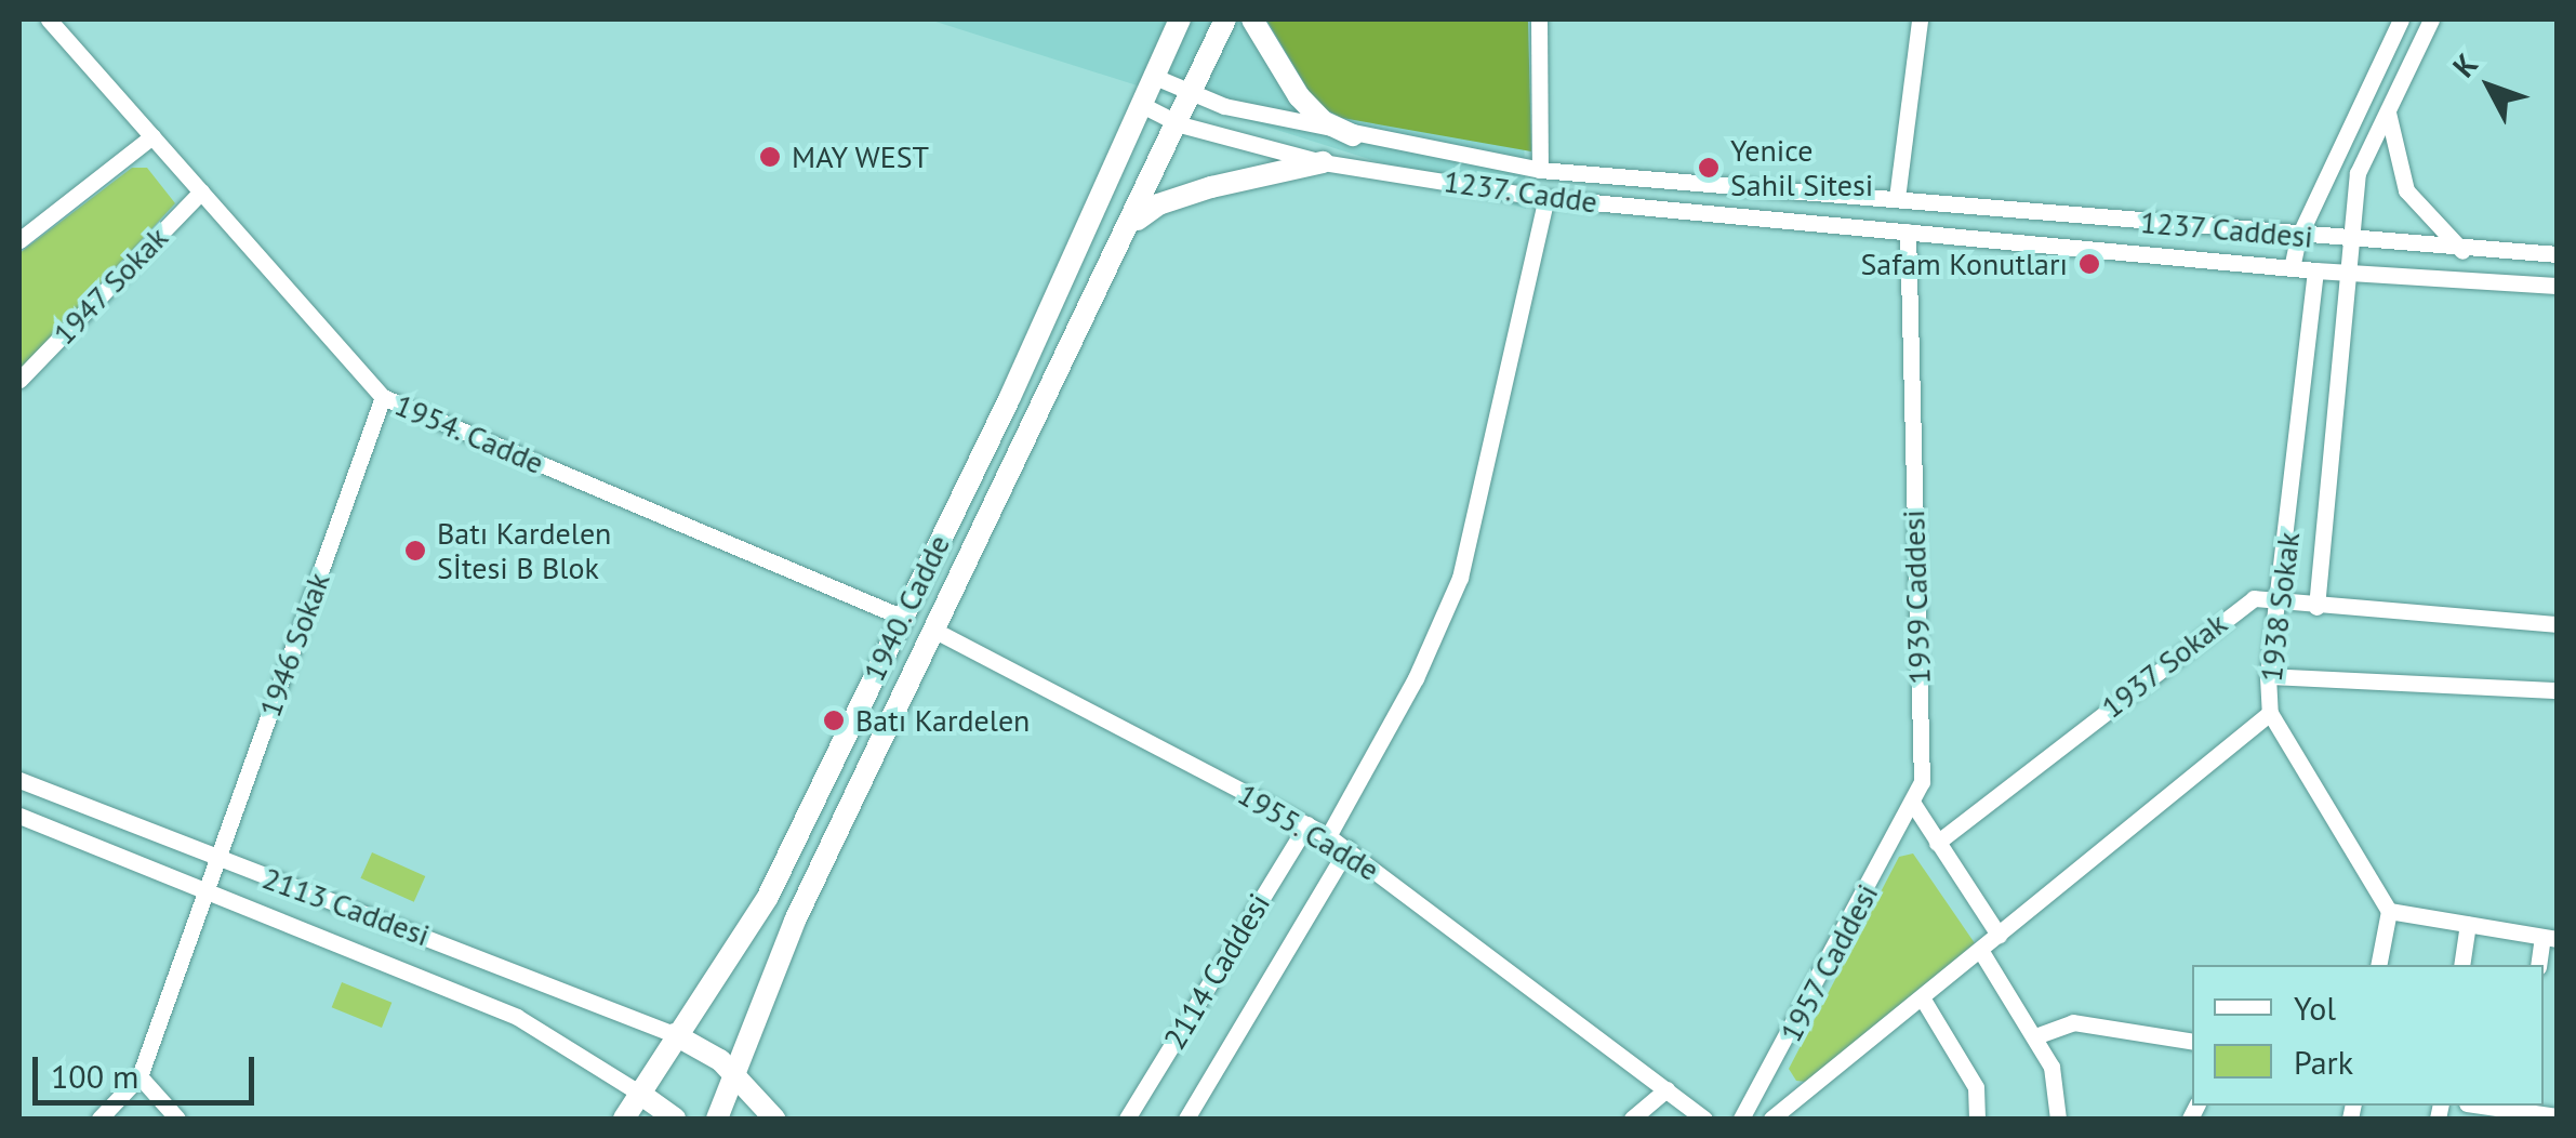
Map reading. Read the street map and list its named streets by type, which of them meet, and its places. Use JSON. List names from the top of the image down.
{
  "streets": {
    "main road": ["1940. Cadde"],
    "street": [
      "1237. Cadde",
      "1237 Caddesi",
      "1947 Sokak",
      "1954. Cadde",
      "1939 Caddesi",
      "1938 Sokak",
      "1946 Sokak",
      "1937 Sokak",
      "1955. Cadde",
      "2113 Caddesi",
      "1957 Caddesi",
      "2114 Caddesi"
    ]
  },
  "crossings": [
    ["1237. Cadde", "1237 Caddesi"],
    ["1237. Cadde", "1939 Caddesi"],
    ["1237. Cadde", "1940. Cadde"],
    ["1237 Caddesi", "1939 Caddesi"],
    ["1237 Caddesi", "1938 Sokak"],
    ["1947 Sokak", "1954. Cadde"],
    ["1954. Cadde", "1940. Cadde"],
    ["1954. Cadde", "1946 Sokak"],
    ["1939 Caddesi", "1957 Caddesi"],
    ["1938 Sokak", "1937 Sokak"],
    ["1940. Cadde", "1955. Cadde"],
    ["1940. Cadde", "2113 Caddesi"],
    ["1946 Sokak", "2113 Caddesi"],
    ["1955. Cadde", "2114 Caddesi"]
  ],
  "places": [
    "MAY WEST",
    "Yenice Sahil Sitesi",
    "Safam Konutları",
    "Batı Kardelen Sİtesi B Blok",
    "Batı Kardelen"
  ],
  "legend": ["Yol", "Park"],
  "scale_bar": "100 m",
  "north": "top left"
}
